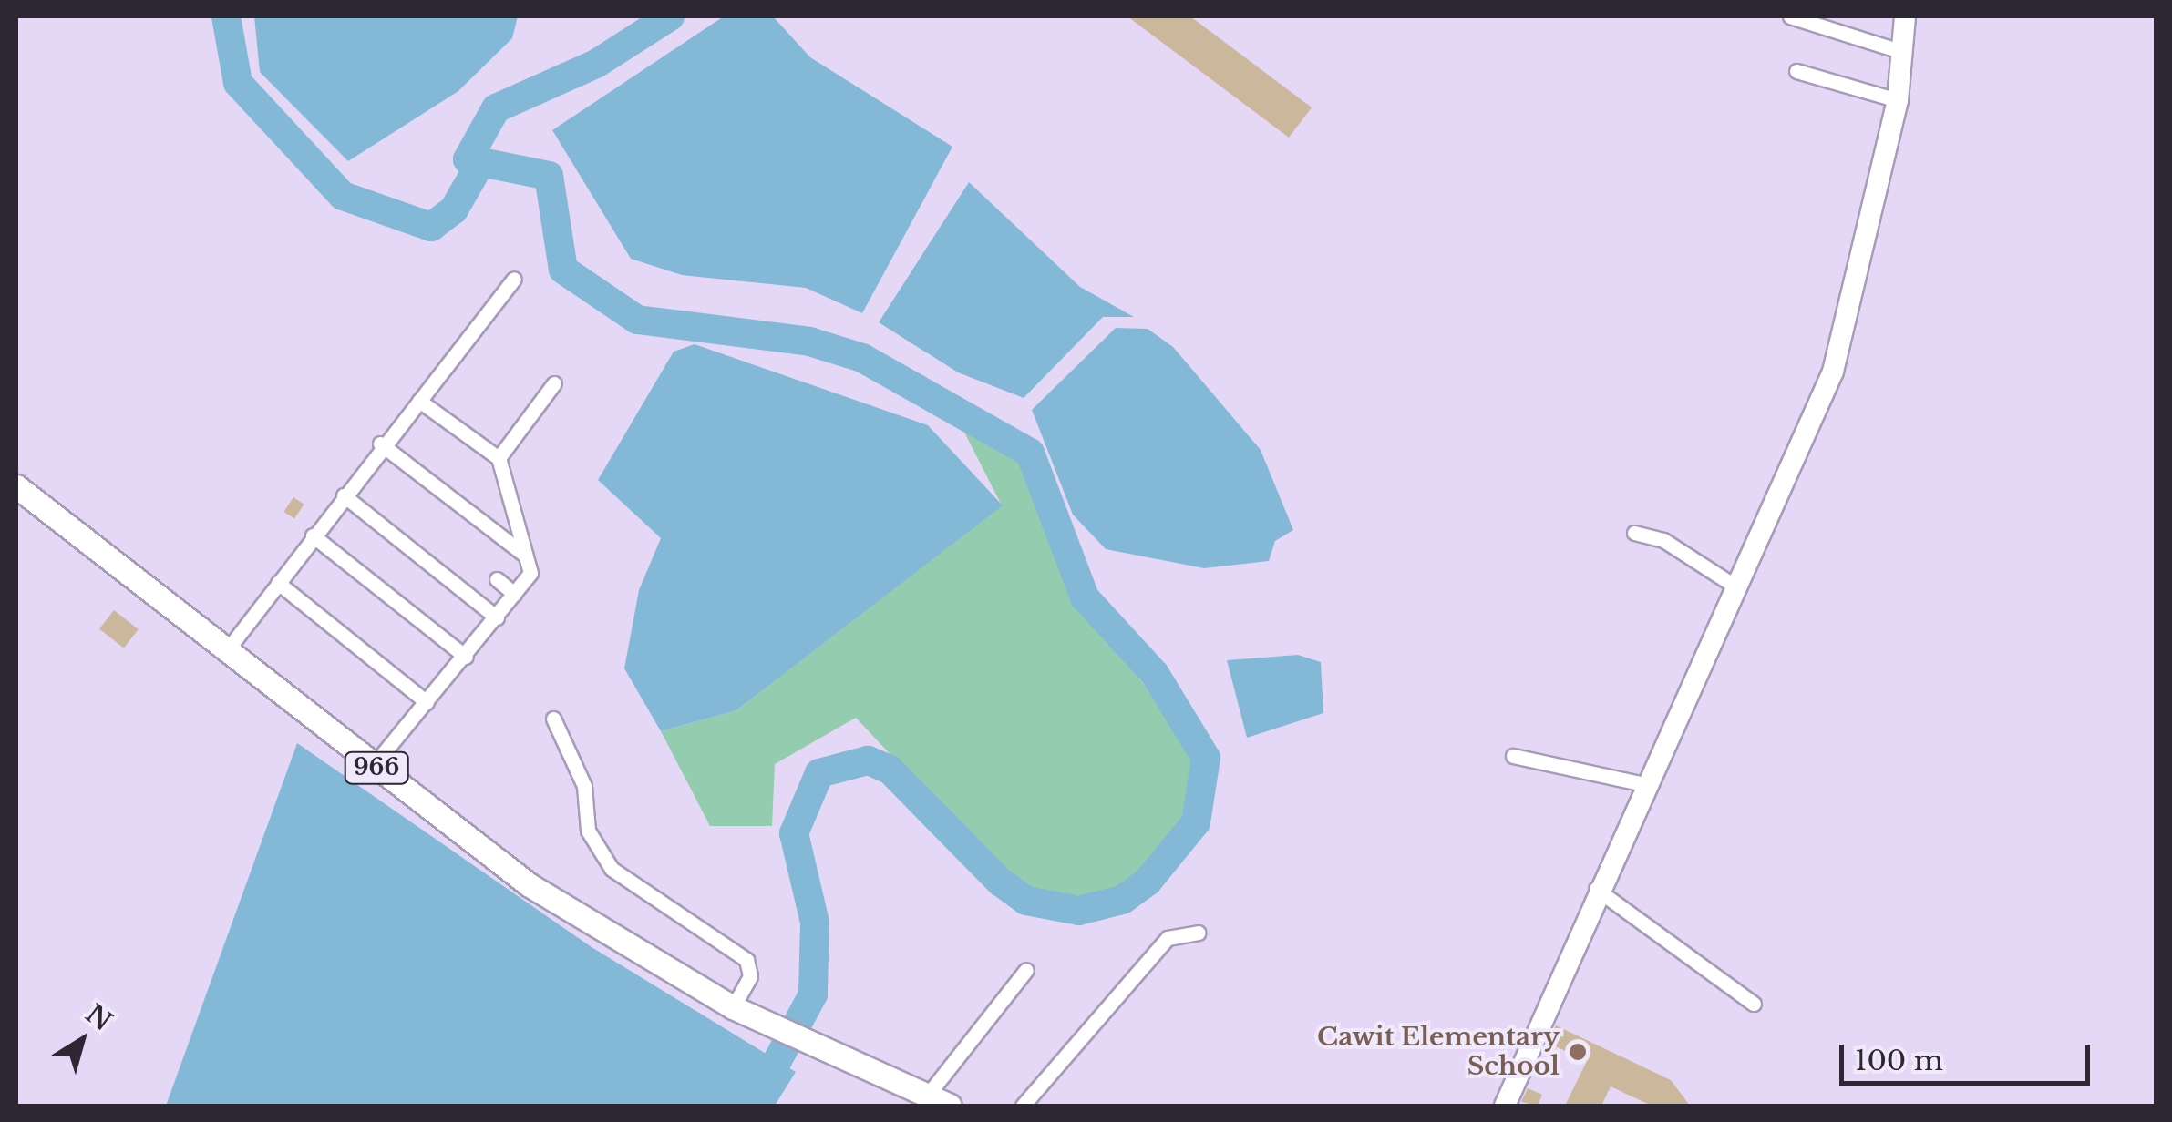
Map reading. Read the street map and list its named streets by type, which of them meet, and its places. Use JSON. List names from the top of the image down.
{
  "streets": {
    "main road": ["966"]
  },
  "places": ["Cawit Elementary School"],
  "scale_bar": "100 m",
  "north": "top right"
}
